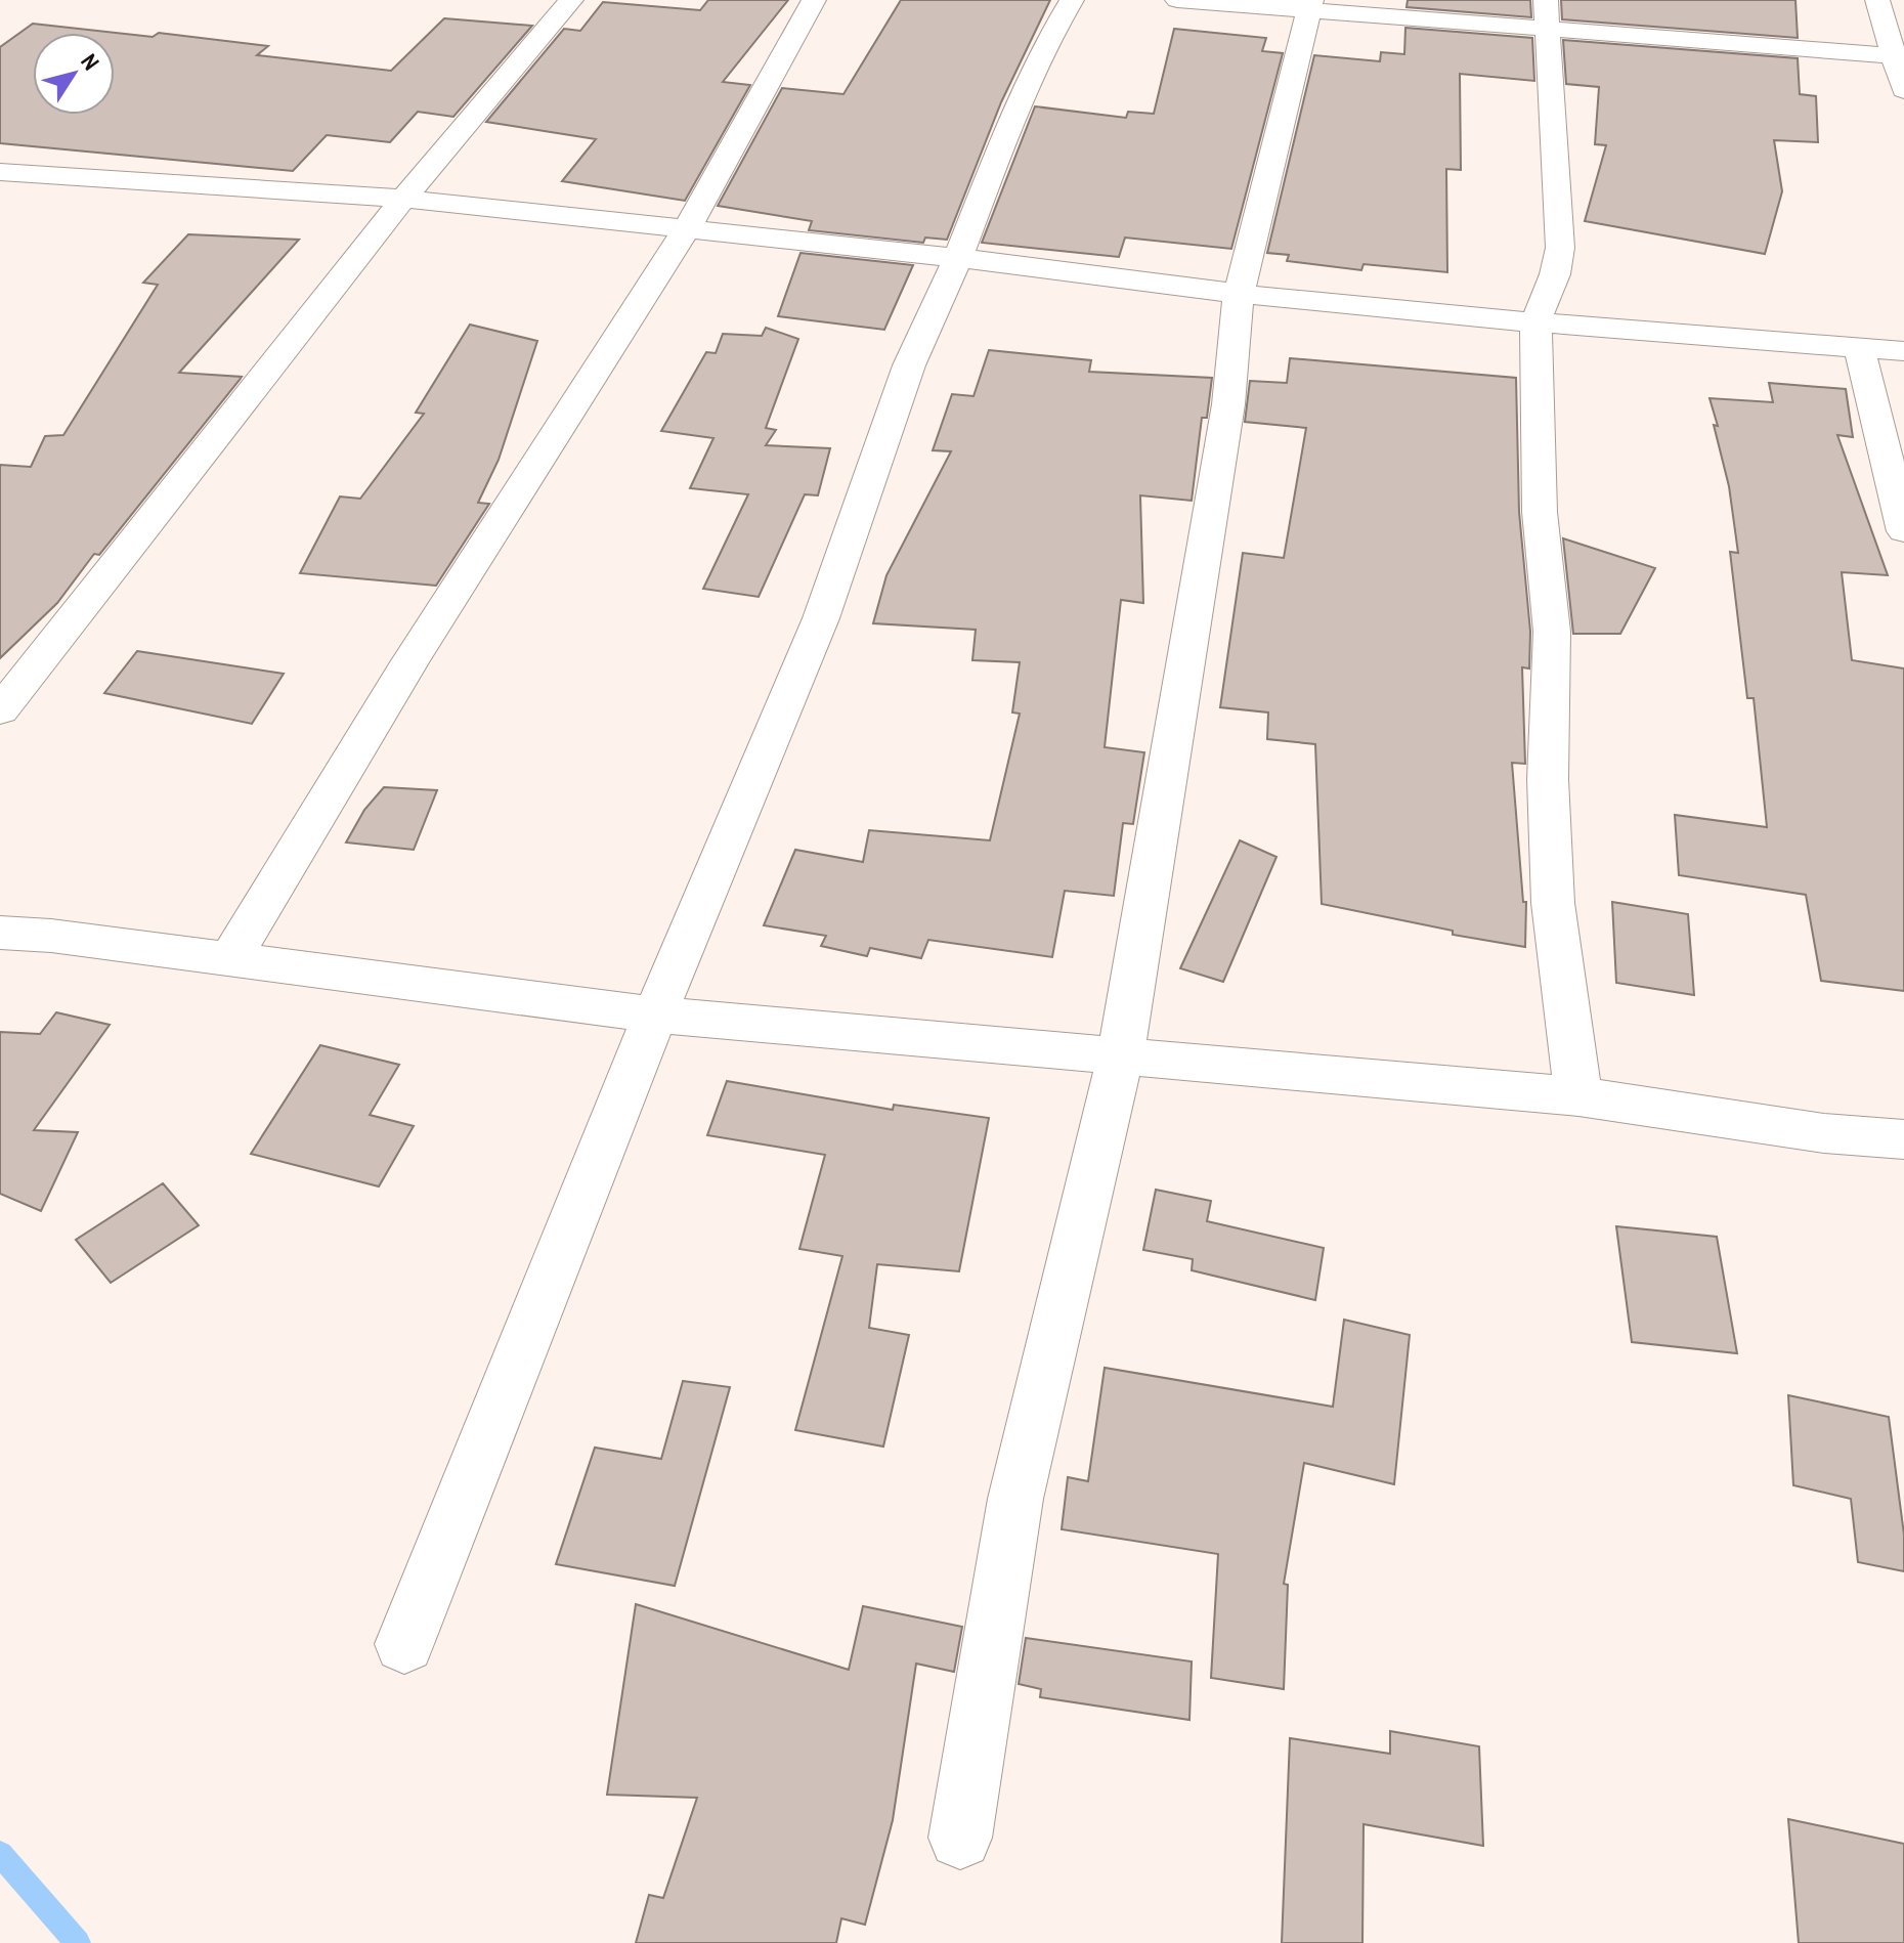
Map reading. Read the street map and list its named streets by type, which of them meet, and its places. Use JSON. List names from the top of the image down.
{
  "north": "top right"
}
